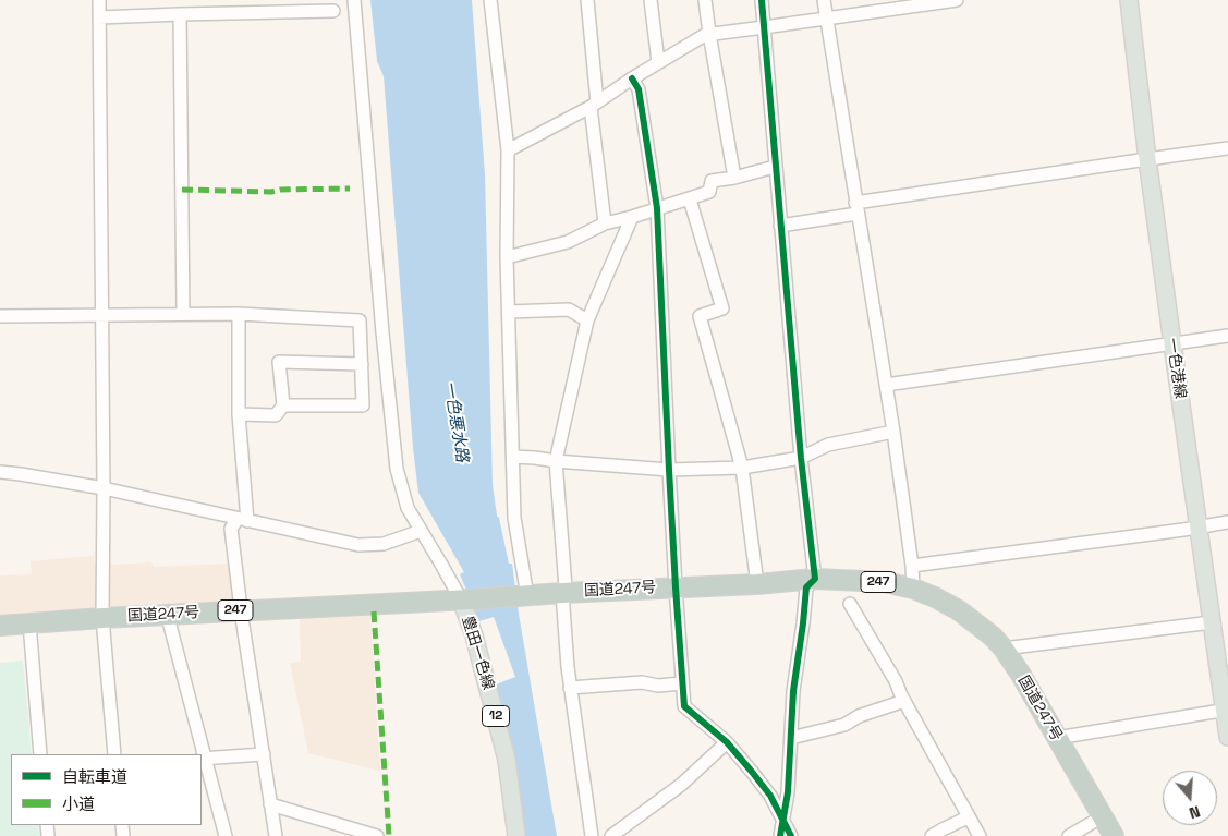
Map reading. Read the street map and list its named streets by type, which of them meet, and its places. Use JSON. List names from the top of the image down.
{
  "streets": {
    "highway": ["247", "国道247号"],
    "main road": ["一色港線", "豊田一色線", "12"]
  },
  "crossings": [
    ["国道247号", "豊田一色線"]
  ],
  "water": ["一色悪水路"],
  "legend": ["自転車道", "小道"],
  "north": "bottom"
}
